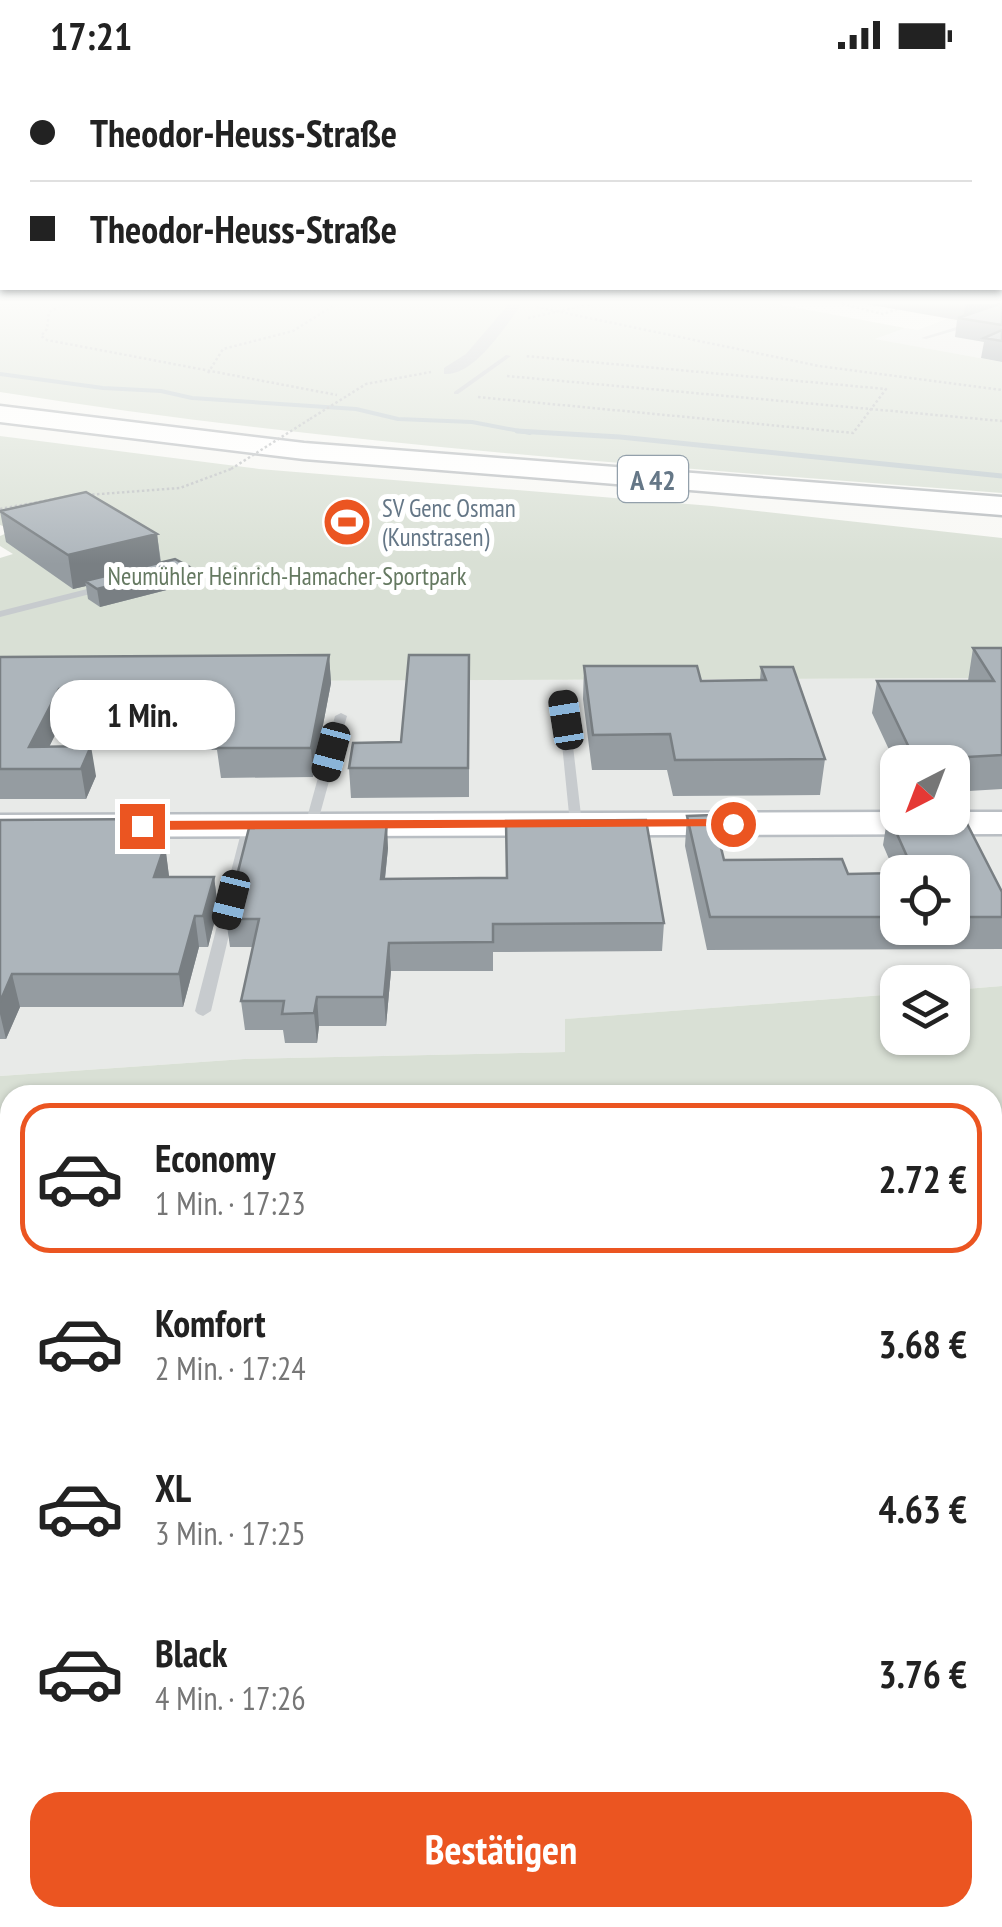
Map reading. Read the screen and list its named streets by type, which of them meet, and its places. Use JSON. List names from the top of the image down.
{
  "streets": {
    "highway": ["A 42"]
  },
  "parks": ["Neumühler Heinrich-Hamacher-Sportpark"],
  "places": {
    "sports": ["SV Genc Osman (Kunstrasen)"]
  },
  "north": "bottom left",
  "page": {
    "status": "17:21",
    "banner": ["Theodor-Heuss-Straße", "Theodor-Heuss-Straße"],
    "bubble": "1 Min.",
    "list": [
      {
        "name": "Economy",
        "note": "1 Min. · 17:23",
        "value": "2.72 €"
      },
      {
        "name": "Komfort",
        "note": "2 Min. · 17:24",
        "value": "3.68 €"
      },
      {
        "name": "XL",
        "note": "3 Min. · 17:25",
        "value": "4.63 €"
      },
      {
        "name": "Black",
        "note": "4 Min. · 17:26",
        "value": "3.76 €"
      }
    ],
    "buttons": "Bestätigen"
  }
}
